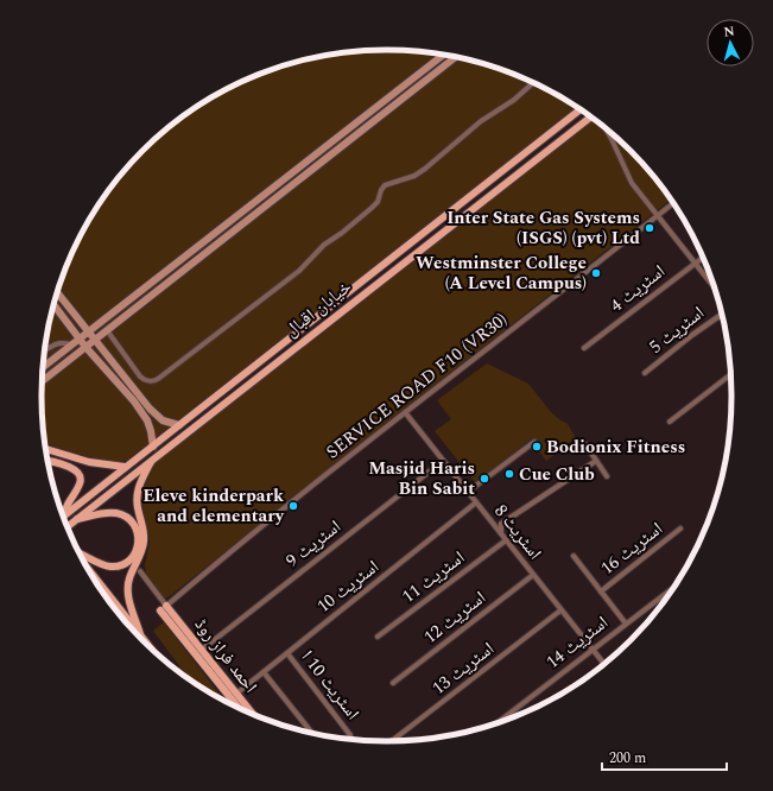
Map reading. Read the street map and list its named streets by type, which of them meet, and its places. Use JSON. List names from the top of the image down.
{
  "streets": {
    "main road": ["خیابان اقبال", "احمد فراز روڈ"],
    "street": [
      "اسٹریٹ 4",
      "اسٹریٹ 5",
      "SERVICE ROAD F10 (VR30)",
      "اسٹریٹ 8",
      "اسٹریٹ 9",
      "اسٹریٹ 16",
      "اسٹریٹ 11",
      "اسٹریٹ 10",
      "اسٹریٹ 12",
      "اسٹریٹ 14",
      "اسٹریٹ 13",
      "اسٹریٹ 10 ا"
    ]
  },
  "crossings": [
    ["SERVICE ROAD F10 (VR30)", "اسٹریٹ 8"],
    ["SERVICE ROAD F10 (VR30)", "احمد فراز روڈ"],
    ["اسٹریٹ 8", "اسٹریٹ 9"],
    ["اسٹریٹ 8", "اسٹریٹ 11"],
    ["اسٹریٹ 8", "اسٹریٹ 10"],
    ["اسٹریٹ 8", "اسٹریٹ 12"],
    ["اسٹریٹ 8", "اسٹریٹ 14"],
    ["اسٹریٹ 8", "اسٹریٹ 13"],
    ["اسٹریٹ 9", "احمد فراز روڈ"],
    ["اسٹریٹ 10", "احمد فراز روڈ"],
    ["اسٹریٹ 10", "اسٹریٹ 10 ا"]
  ],
  "places": [
    "Inter State Gas Systems (ISGS) (pvt) Ltd",
    "Westminster College (A Level Campus)",
    "Bodionix Fitness",
    "Cue Club",
    "Masjid Haris Bin Sabit",
    "Eleve kinderpark and elementary"
  ],
  "scale_bar": "200 m",
  "north": "top"
}
